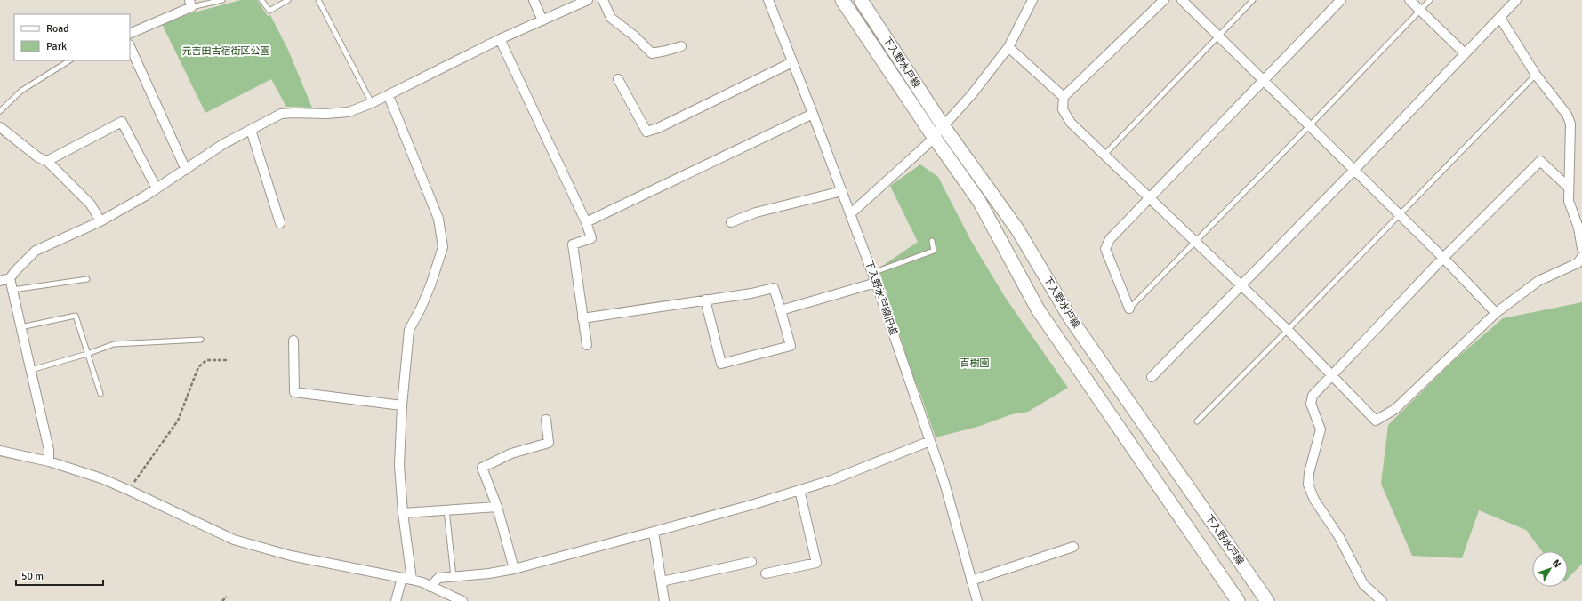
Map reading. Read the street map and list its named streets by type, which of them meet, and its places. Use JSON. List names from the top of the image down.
{
  "streets": {
    "main road": ["下入野水戸線"],
    "street": ["下入野水戸線旧道"]
  },
  "parks": ["元吉田古宿街区公園", "百樹園"],
  "legend": ["Road", "Park"],
  "scale_bar": "50 m",
  "north": "top right"
}
